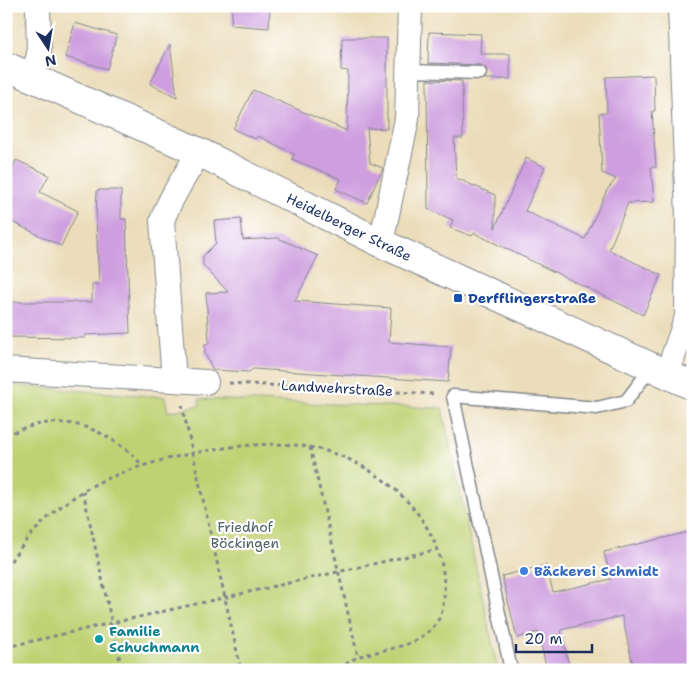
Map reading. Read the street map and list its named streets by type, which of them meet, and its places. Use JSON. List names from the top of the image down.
{
  "streets": {
    "main road": ["Heidelberger Straße"],
    "path": ["Landwehrstraße"]
  },
  "parks": ["Friedhof Böckingen"],
  "places": {
    "transit": ["Derfflingerstraße"],
    "other": ["Bäckerei Schmidt", "Familie Schuchmann"]
  },
  "scale_bar": "20 m",
  "north": "bottom"
}
